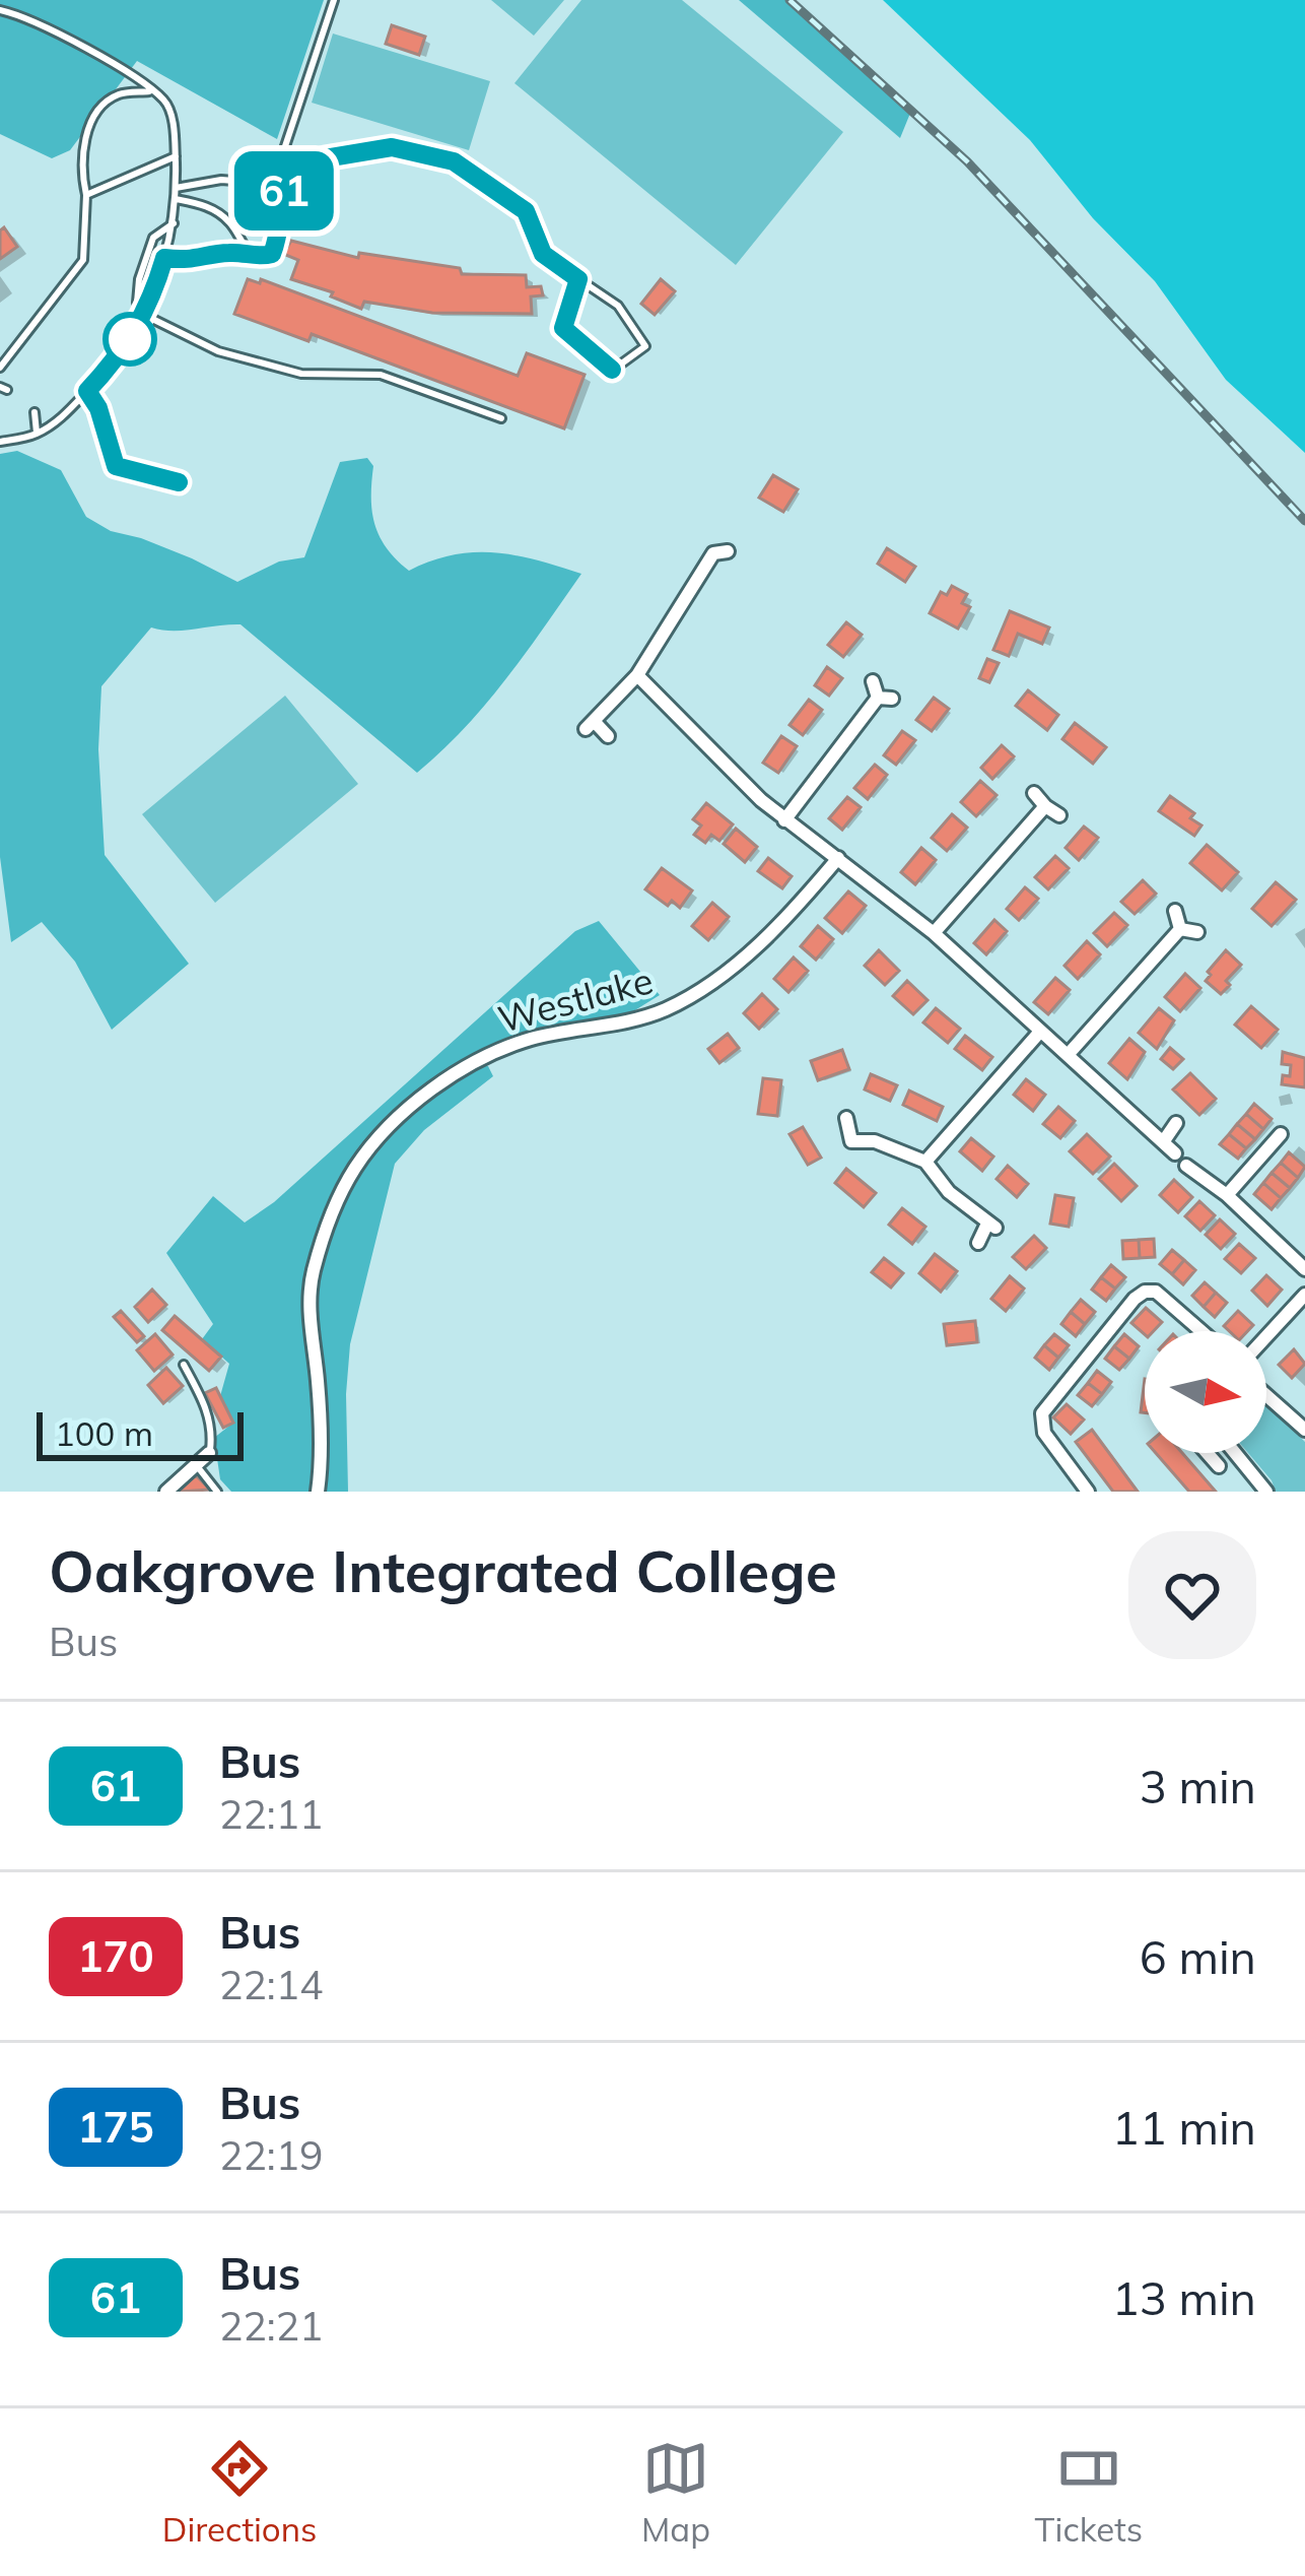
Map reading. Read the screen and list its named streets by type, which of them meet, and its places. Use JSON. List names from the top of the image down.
{
  "streets": {
    "street": ["Westlake"]
  },
  "lines": ["bus line 61"],
  "scale_bar": "100 m",
  "north": "right",
  "page": {
    "on_map": "61",
    "scale": "100 m",
    "heading": ["Oakgrove Integrated College", "Bus"],
    "list": [
      {
        "mark": "61",
        "name": "Bus",
        "note": "22:11",
        "value": "3 min"
      },
      {
        "mark": "170",
        "name": "Bus",
        "note": "22:14",
        "value": "6 min"
      },
      {
        "mark": "175",
        "name": "Bus",
        "note": "22:19",
        "value": "11 min"
      },
      {
        "mark": "61",
        "name": "Bus",
        "note": "22:21",
        "value": "13 min"
      }
    ],
    "tabs": ["Directions", "Map", "Tickets"]
  }
}
